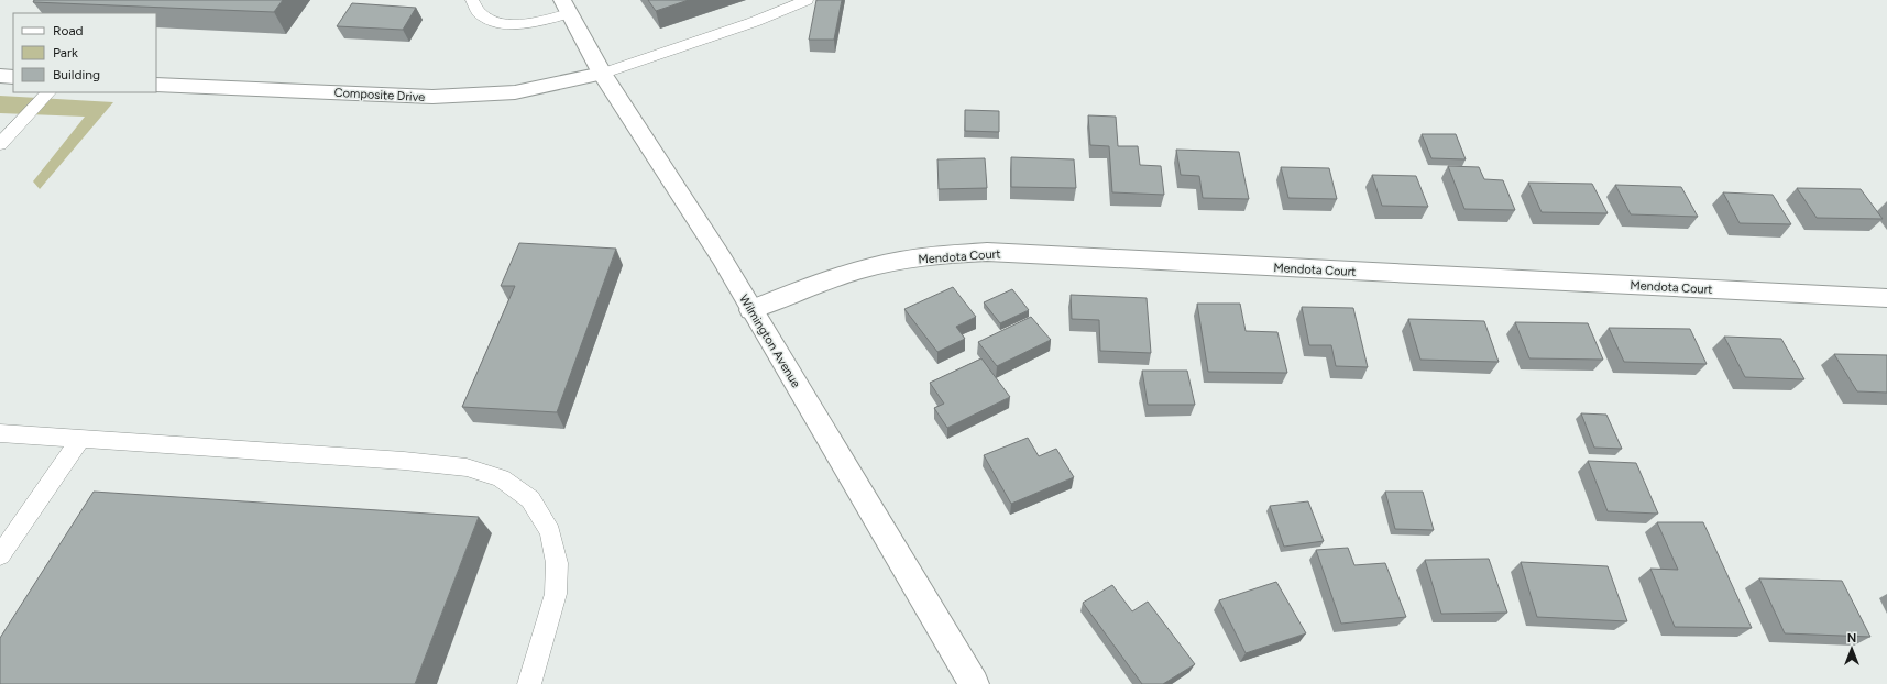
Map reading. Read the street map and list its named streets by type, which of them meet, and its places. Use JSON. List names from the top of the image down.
{
  "streets": {
    "street": ["Composite Drive", "Mendota Court", "Wilmington Avenue"]
  },
  "crossings": [
    ["Composite Drive", "Wilmington Avenue"],
    ["Mendota Court", "Wilmington Avenue"]
  ],
  "legend": ["Road", "Park", "Building"],
  "north": "top"
}
